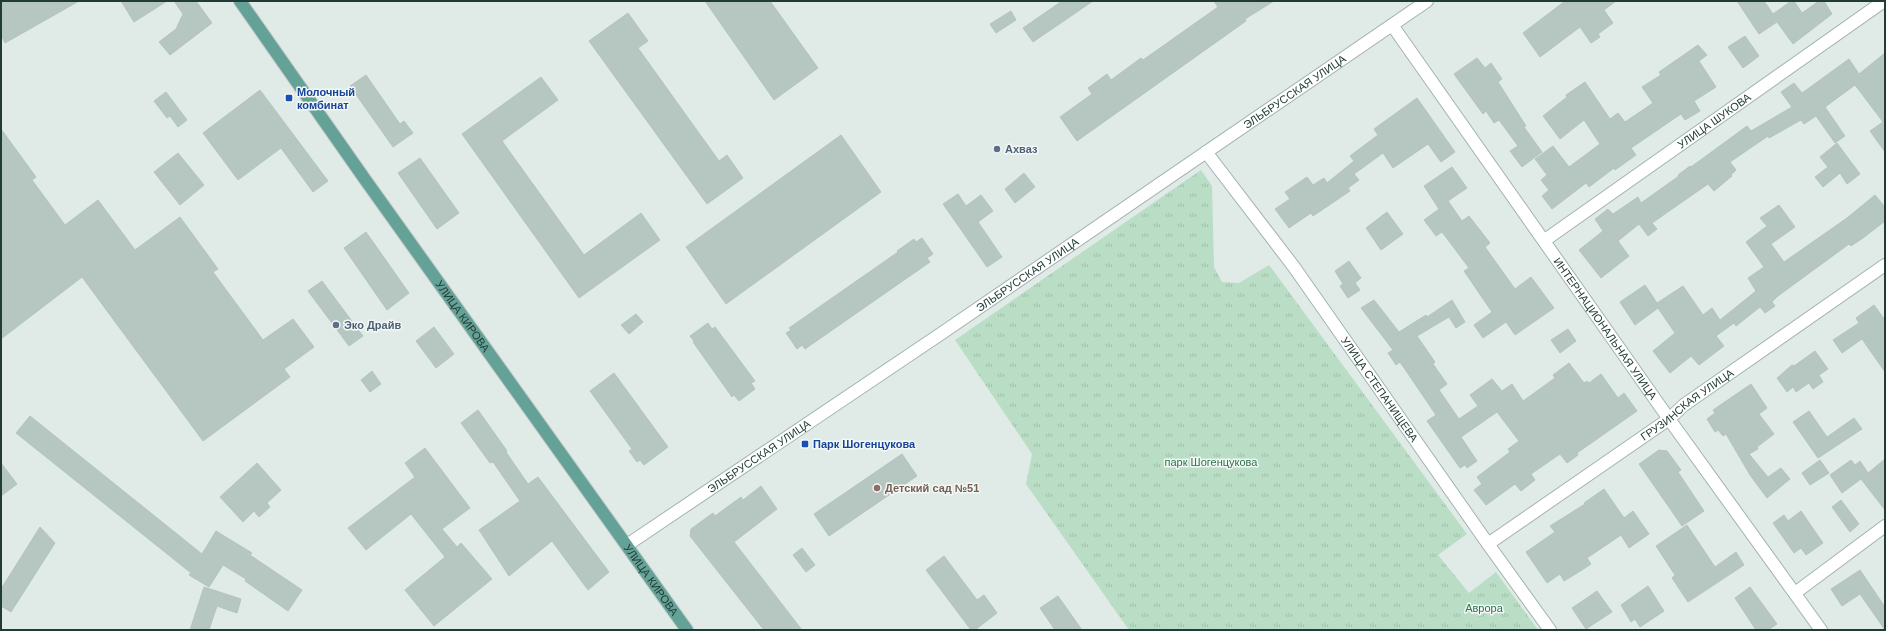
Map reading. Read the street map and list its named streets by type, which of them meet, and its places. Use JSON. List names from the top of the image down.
{
  "streets": {
    "main road": ["УЛИЦА КИРОВА"],
    "street": [
      "ЭЛЬБРУССКАЯ УЛИЦА",
      "УЛИЦА ШУКОВА",
      "ИНТЕРНАЦИОНАЛЬНАЯ УЛИЦА",
      "УЛИЦА СТЕПАНИЩЕВА",
      "ГРУЗИНСКАЯ УЛИЦА"
    ]
  },
  "crossings": [
    ["ЭЛЬБРУССКАЯ УЛИЦА", "УЛИЦА КИРОВА"],
    ["ЭЛЬБРУССКАЯ УЛИЦА", "ИНТЕРНАЦИОНАЛЬНАЯ УЛИЦА"],
    ["ЭЛЬБРУССКАЯ УЛИЦА", "УЛИЦА СТЕПАНИЩЕВА"],
    ["УЛИЦА ШУКОВА", "ИНТЕРНАЦИОНАЛЬНАЯ УЛИЦА"],
    ["ИНТЕРНАЦИОНАЛЬНАЯ УЛИЦА", "ГРУЗИНСКАЯ УЛИЦА"],
    ["УЛИЦА СТЕПАНИЩЕВА", "ГРУЗИНСКАЯ УЛИЦА"]
  ],
  "parks": ["парк Шогенцукова", "Аврора"],
  "places": {
    "transit": ["Молочный комбинат", "Парк Шогенцукова"],
    "other": ["Ахваз", "Эко Драйв", "Детский сад №51"]
  }
}
